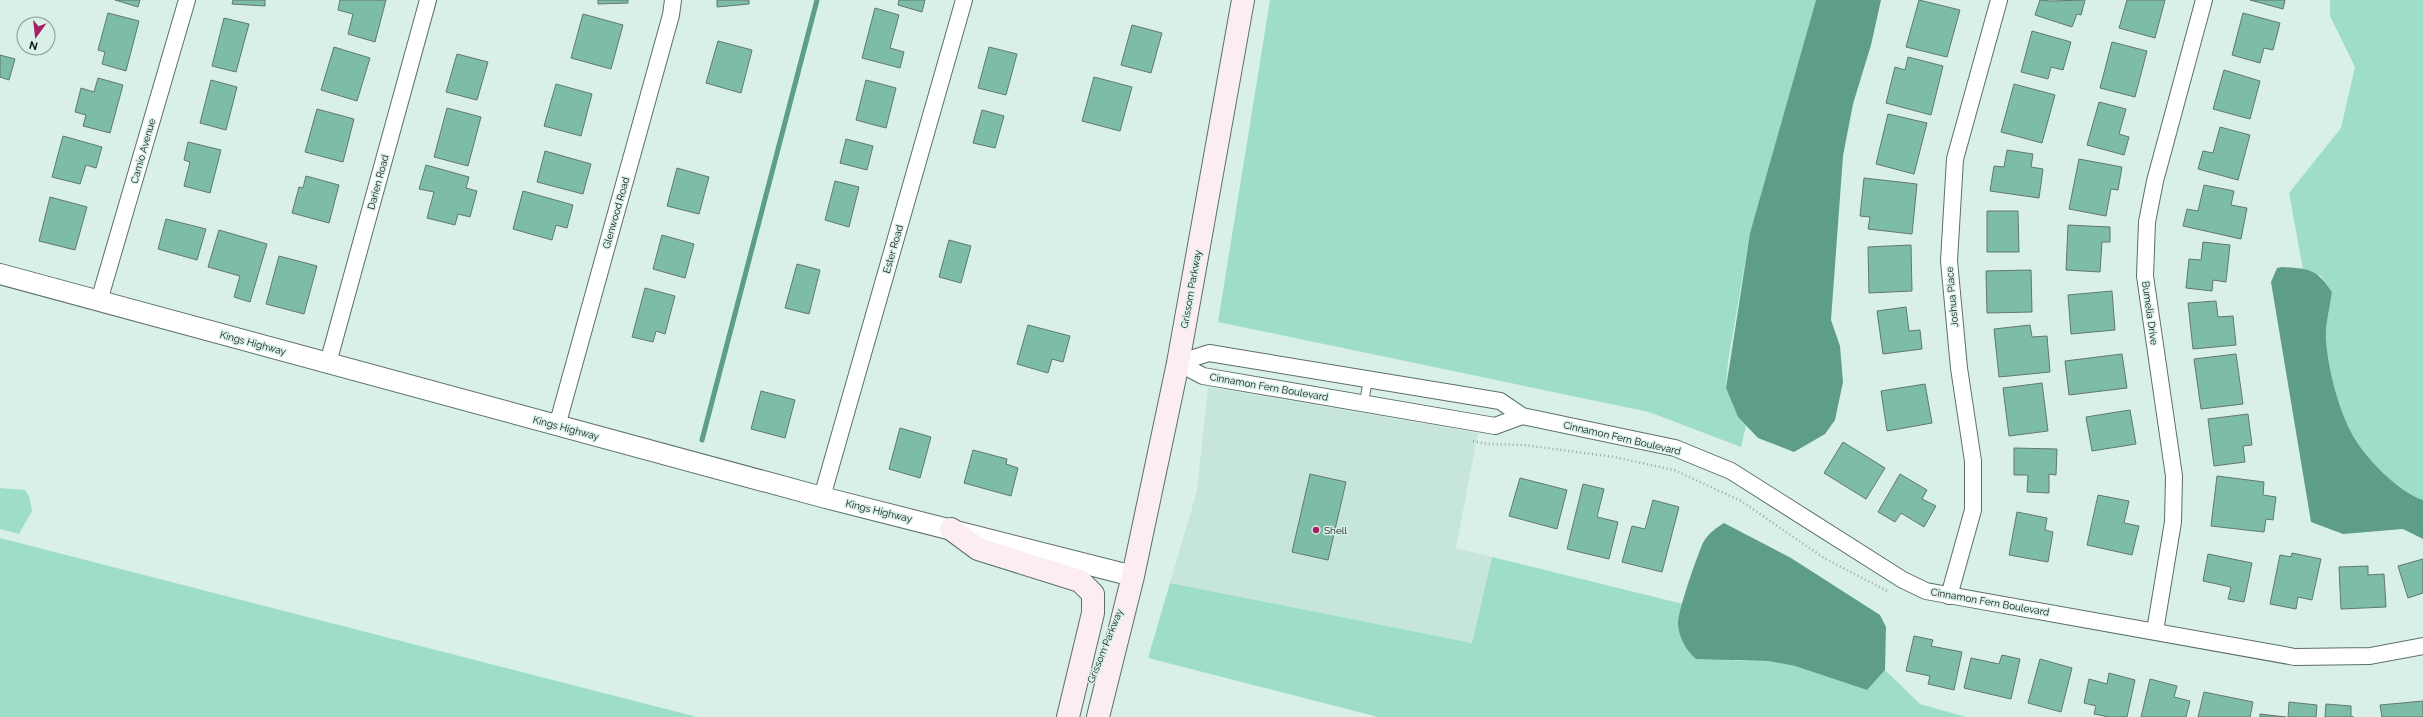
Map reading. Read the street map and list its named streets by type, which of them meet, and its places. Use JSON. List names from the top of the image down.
{
  "streets": {
    "main road": ["Grissom Parkway"],
    "street": [
      "Camio Avenue",
      "Darien Road",
      "Glenwood Road",
      "Ester Road",
      "Joshua Place",
      "Bumelia Drive",
      "Kings Highway",
      "Cinnamon Fern Boulevard"
    ]
  },
  "crossings": [
    ["Camio Avenue", "Kings Highway"],
    ["Darien Road", "Kings Highway"],
    ["Glenwood Road", "Kings Highway"],
    ["Ester Road", "Kings Highway"],
    ["Grissom Parkway", "Kings Highway"],
    ["Grissom Parkway", "Cinnamon Fern Boulevard"],
    ["Joshua Place", "Cinnamon Fern Boulevard"],
    ["Bumelia Drive", "Cinnamon Fern Boulevard"]
  ],
  "places": ["Shell"],
  "north": "bottom"
}
